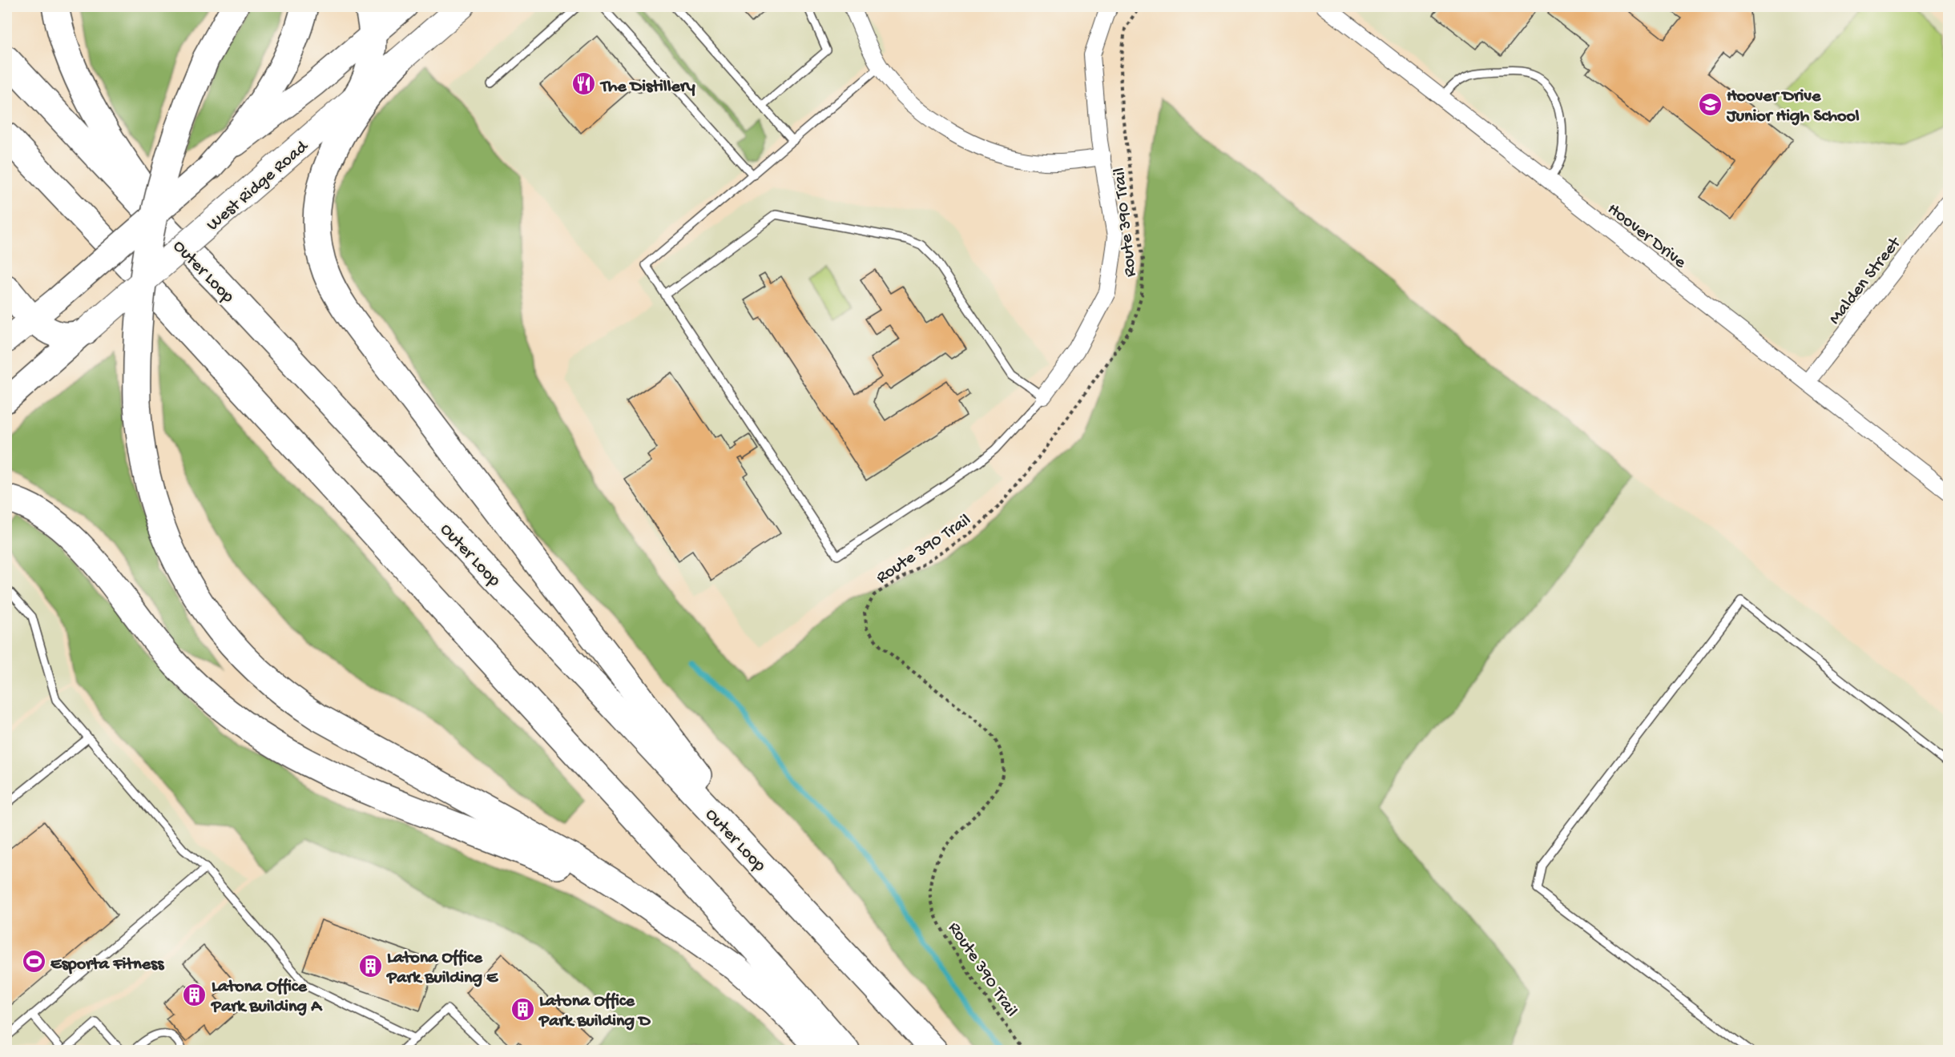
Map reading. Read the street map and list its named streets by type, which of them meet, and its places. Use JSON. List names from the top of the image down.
{
  "streets": {
    "highway": ["West Ridge Road", "Outer Loop"],
    "street": ["Hoover Drive", "Malden Street"],
    "path": ["Route 390 Trail"]
  },
  "crossings": [
    ["Hoover Drive", "Malden Street"]
  ],
  "places": {
    "restaurant": ["The Distillery"],
    "school or university": ["Hoover Drive Junior High School"],
    "sports": ["Esporta Fitness"],
    "building": ["Latona Office Park Building E", "Latona Office Park Building A", "Latona Office Park Building D"]
  }
}
